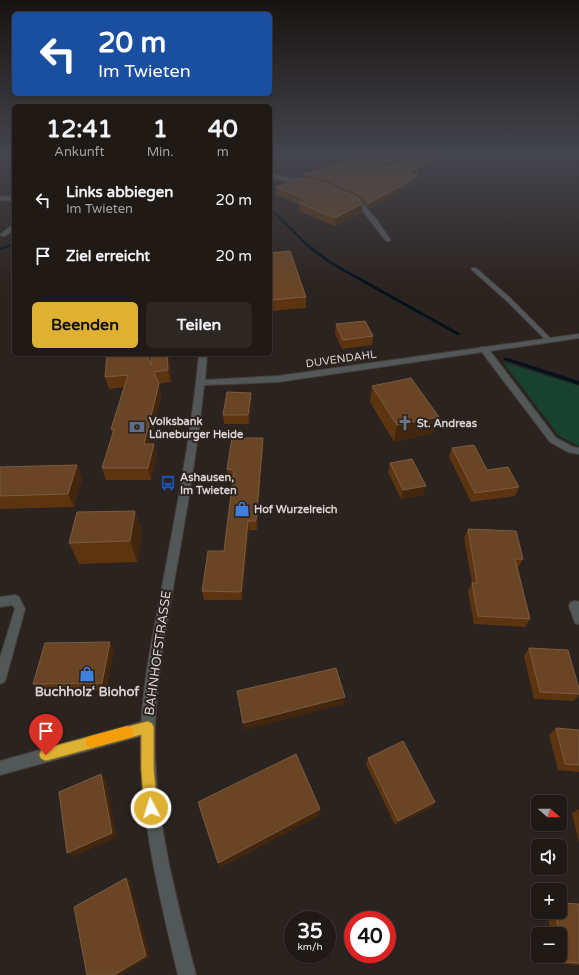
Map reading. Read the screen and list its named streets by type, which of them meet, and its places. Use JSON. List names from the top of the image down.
{
  "streets": {
    "street": ["DUVENDAHL", "BAHNHOFSTRASSE"]
  },
  "crossings": [
    ["DUVENDAHL", "BAHNHOFSTRASSE"]
  ],
  "places": {
    "church": ["St. Andreas"],
    "bank": ["Volksbank Lüneburger Heide"],
    "bus stop": ["Ashausen, Im Twieten"],
    "shop": ["Hof Wurzelreich", "Buchholz‘ Biohof"]
  },
  "north": "right",
  "page": {
    "turn": ["20 m", "Im Twieten"],
    "eta": [
      "12:41",
      "Ankunft",
      "1",
      "Min.",
      "40",
      "m"
    ],
    "list": [
      {
        "name": "Links abbiegen",
        "note": "Im Twieten",
        "value": "20 m"
      },
      {
        "name": "Ziel erreicht",
        "value": "20 m"
      }
    ],
    "buttons": ["Beenden", "Teilen"],
    "map_buttons": ["+", "−"],
    "speed": "35 km/h",
    "limit": "40"
  }
}
